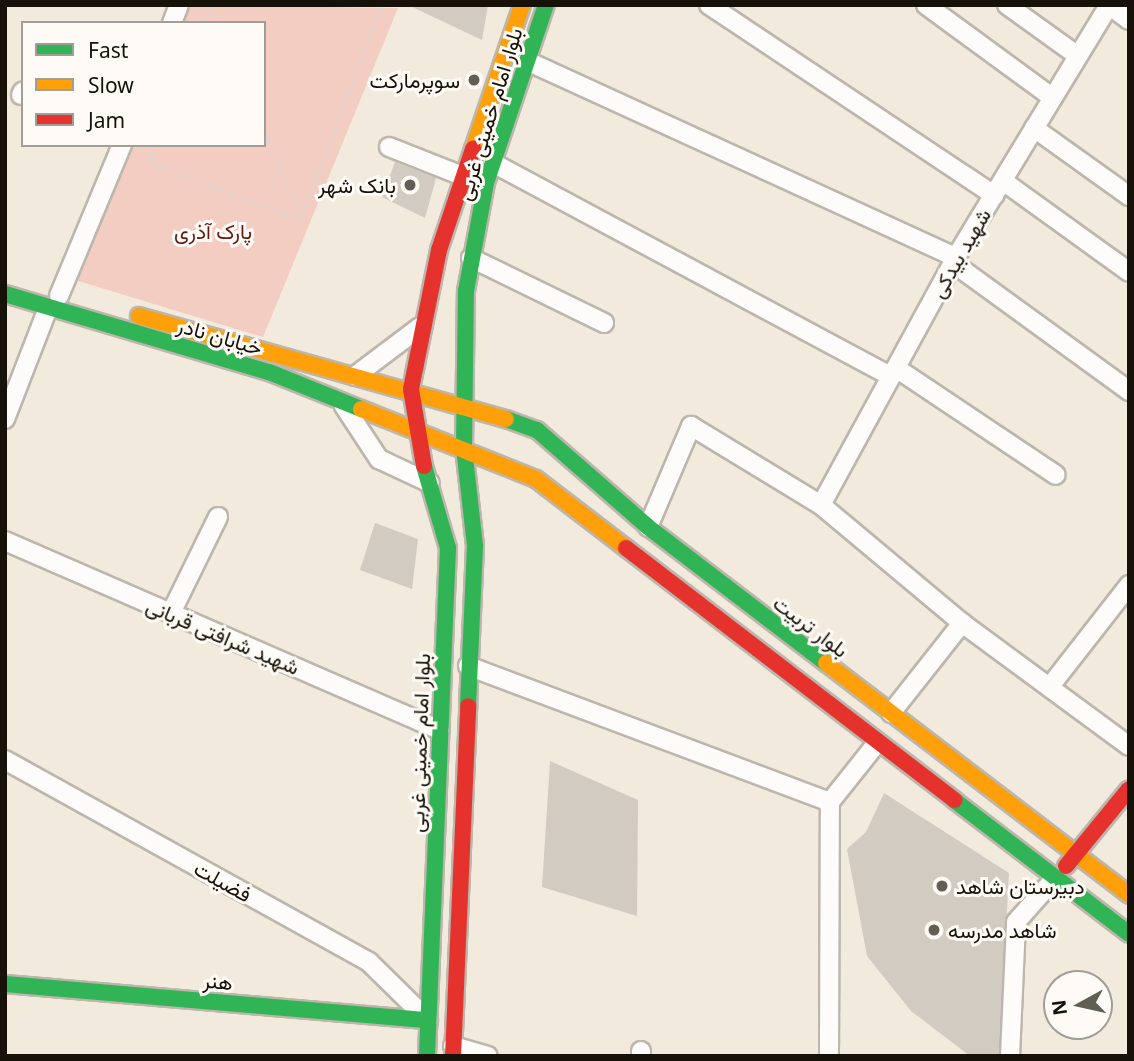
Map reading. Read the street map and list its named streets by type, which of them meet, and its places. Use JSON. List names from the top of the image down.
{
  "streets": {
    "main road": [
      "بلوار امام خمینی غربی",
      "خیابان نادر",
      "بلوار تربیت",
      "هنر"
    ],
    "street": ["شهید بیدکی", "شهید شرافتی قربانی", "فضیلت"]
  },
  "crossings": [
    ["بلوار امام خمینی غربی", "خیابان نادر"],
    ["بلوار امام خمینی غربی", "بلوار تربیت"],
    ["بلوار امام خمینی غربی", "شهید شرافتی قربانی"],
    ["بلوار امام خمینی غربی", "فضیلت"],
    ["بلوار امام خمینی غربی", "هنر"],
    ["خیابان نادر", "بلوار تربیت"],
    ["فضیلت", "هنر"]
  ],
  "parks": ["پارک آذری"],
  "places": [
    "سوپرمارکت",
    "بانک شهر",
    "دبیرستان شاهد",
    "شاهد مدرسه"
  ],
  "legend": ["Fast", "Slow", "Jam"],
  "north": "left"
}
